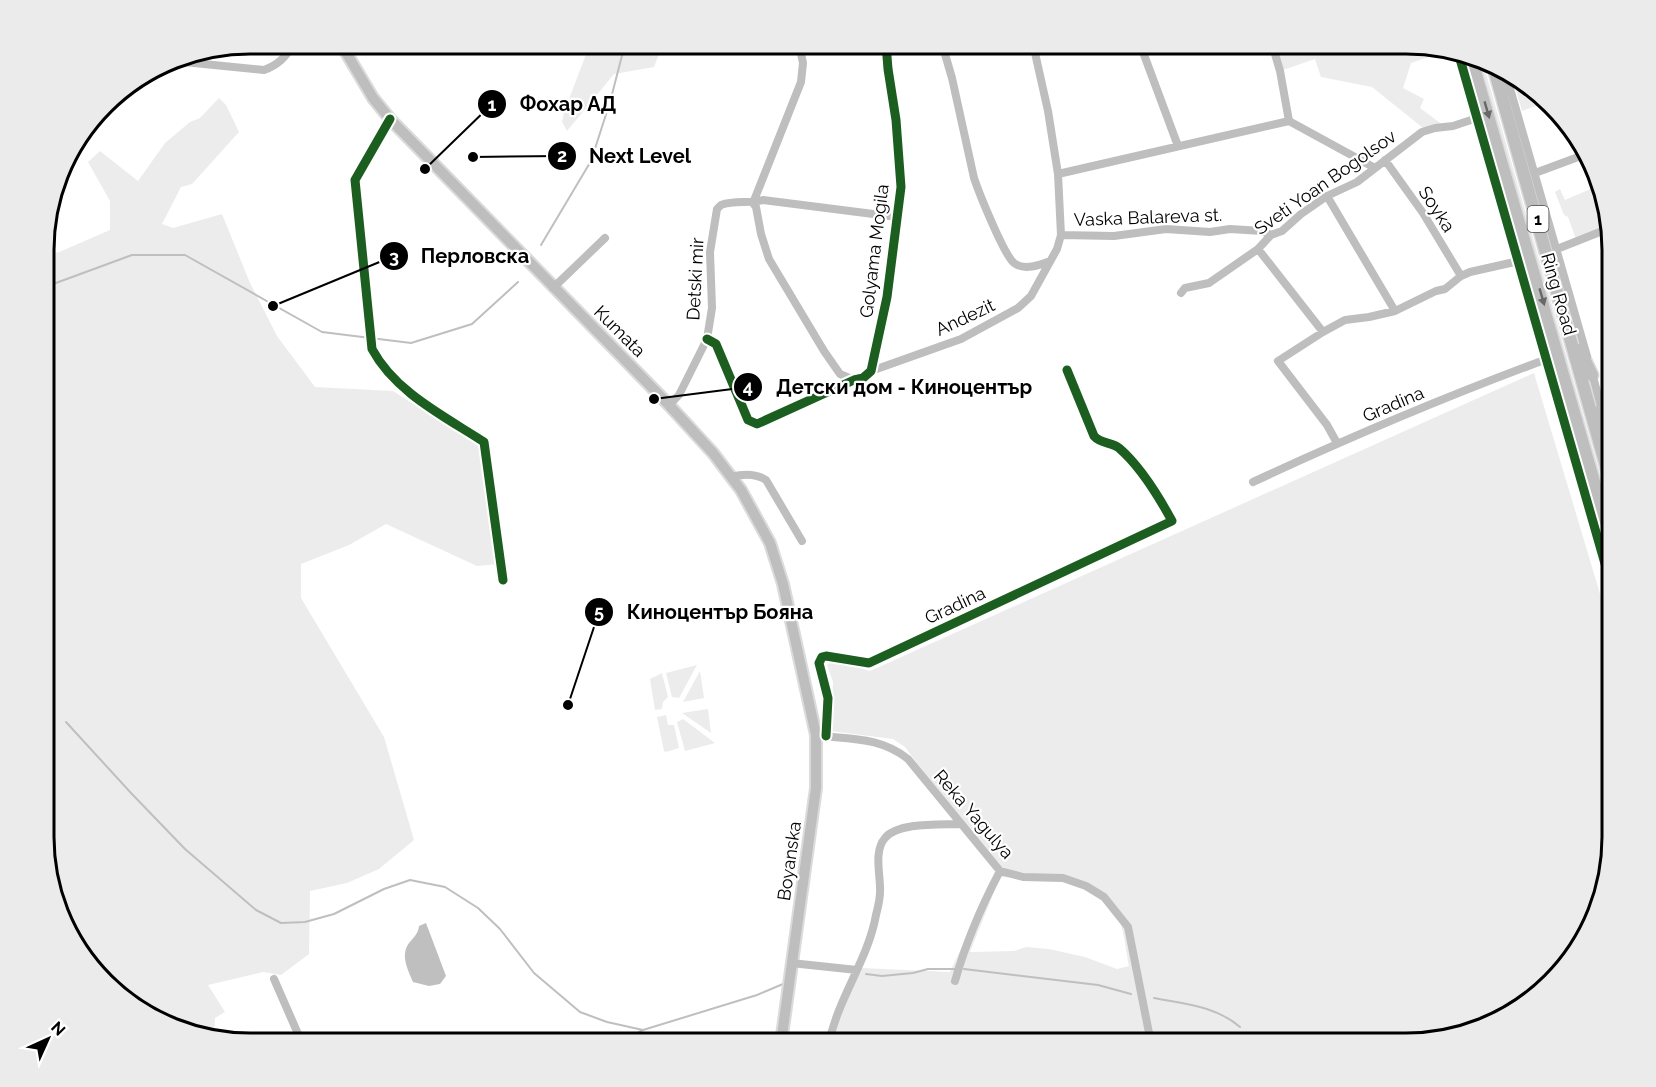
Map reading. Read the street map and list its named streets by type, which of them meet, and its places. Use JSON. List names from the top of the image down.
{
  "streets": {
    "highway": ["1", "Ring Road"],
    "main road": ["Kumata", "Boyanska"],
    "street": [
      "Sveti Yoan Bogolsov",
      "Soyka",
      "Vaska Balareva st.",
      "Golyama Mogila",
      "Detski mir",
      "Andezit",
      "Gradina",
      "Reka Yagulya"
    ]
  },
  "crossings": [
    ["Sveti Yoan Bogolsov", "Soyka"],
    ["Sveti Yoan Bogolsov", "Vaska Balareva st."],
    ["Golyama Mogila", "Andezit"],
    ["Detski mir", "Kumata"],
    ["Kumata", "Boyanska"],
    ["Gradina", "Reka Yagulya"],
    ["Gradina", "Boyanska"],
    ["Reka Yagulya", "Boyanska"]
  ],
  "places": [
    "Next Level",
    "Фохар АД",
    "Перловска",
    "Детски дом - Киноцентър",
    "Киноцентър Бояна"
  ],
  "north": "top right"
}
